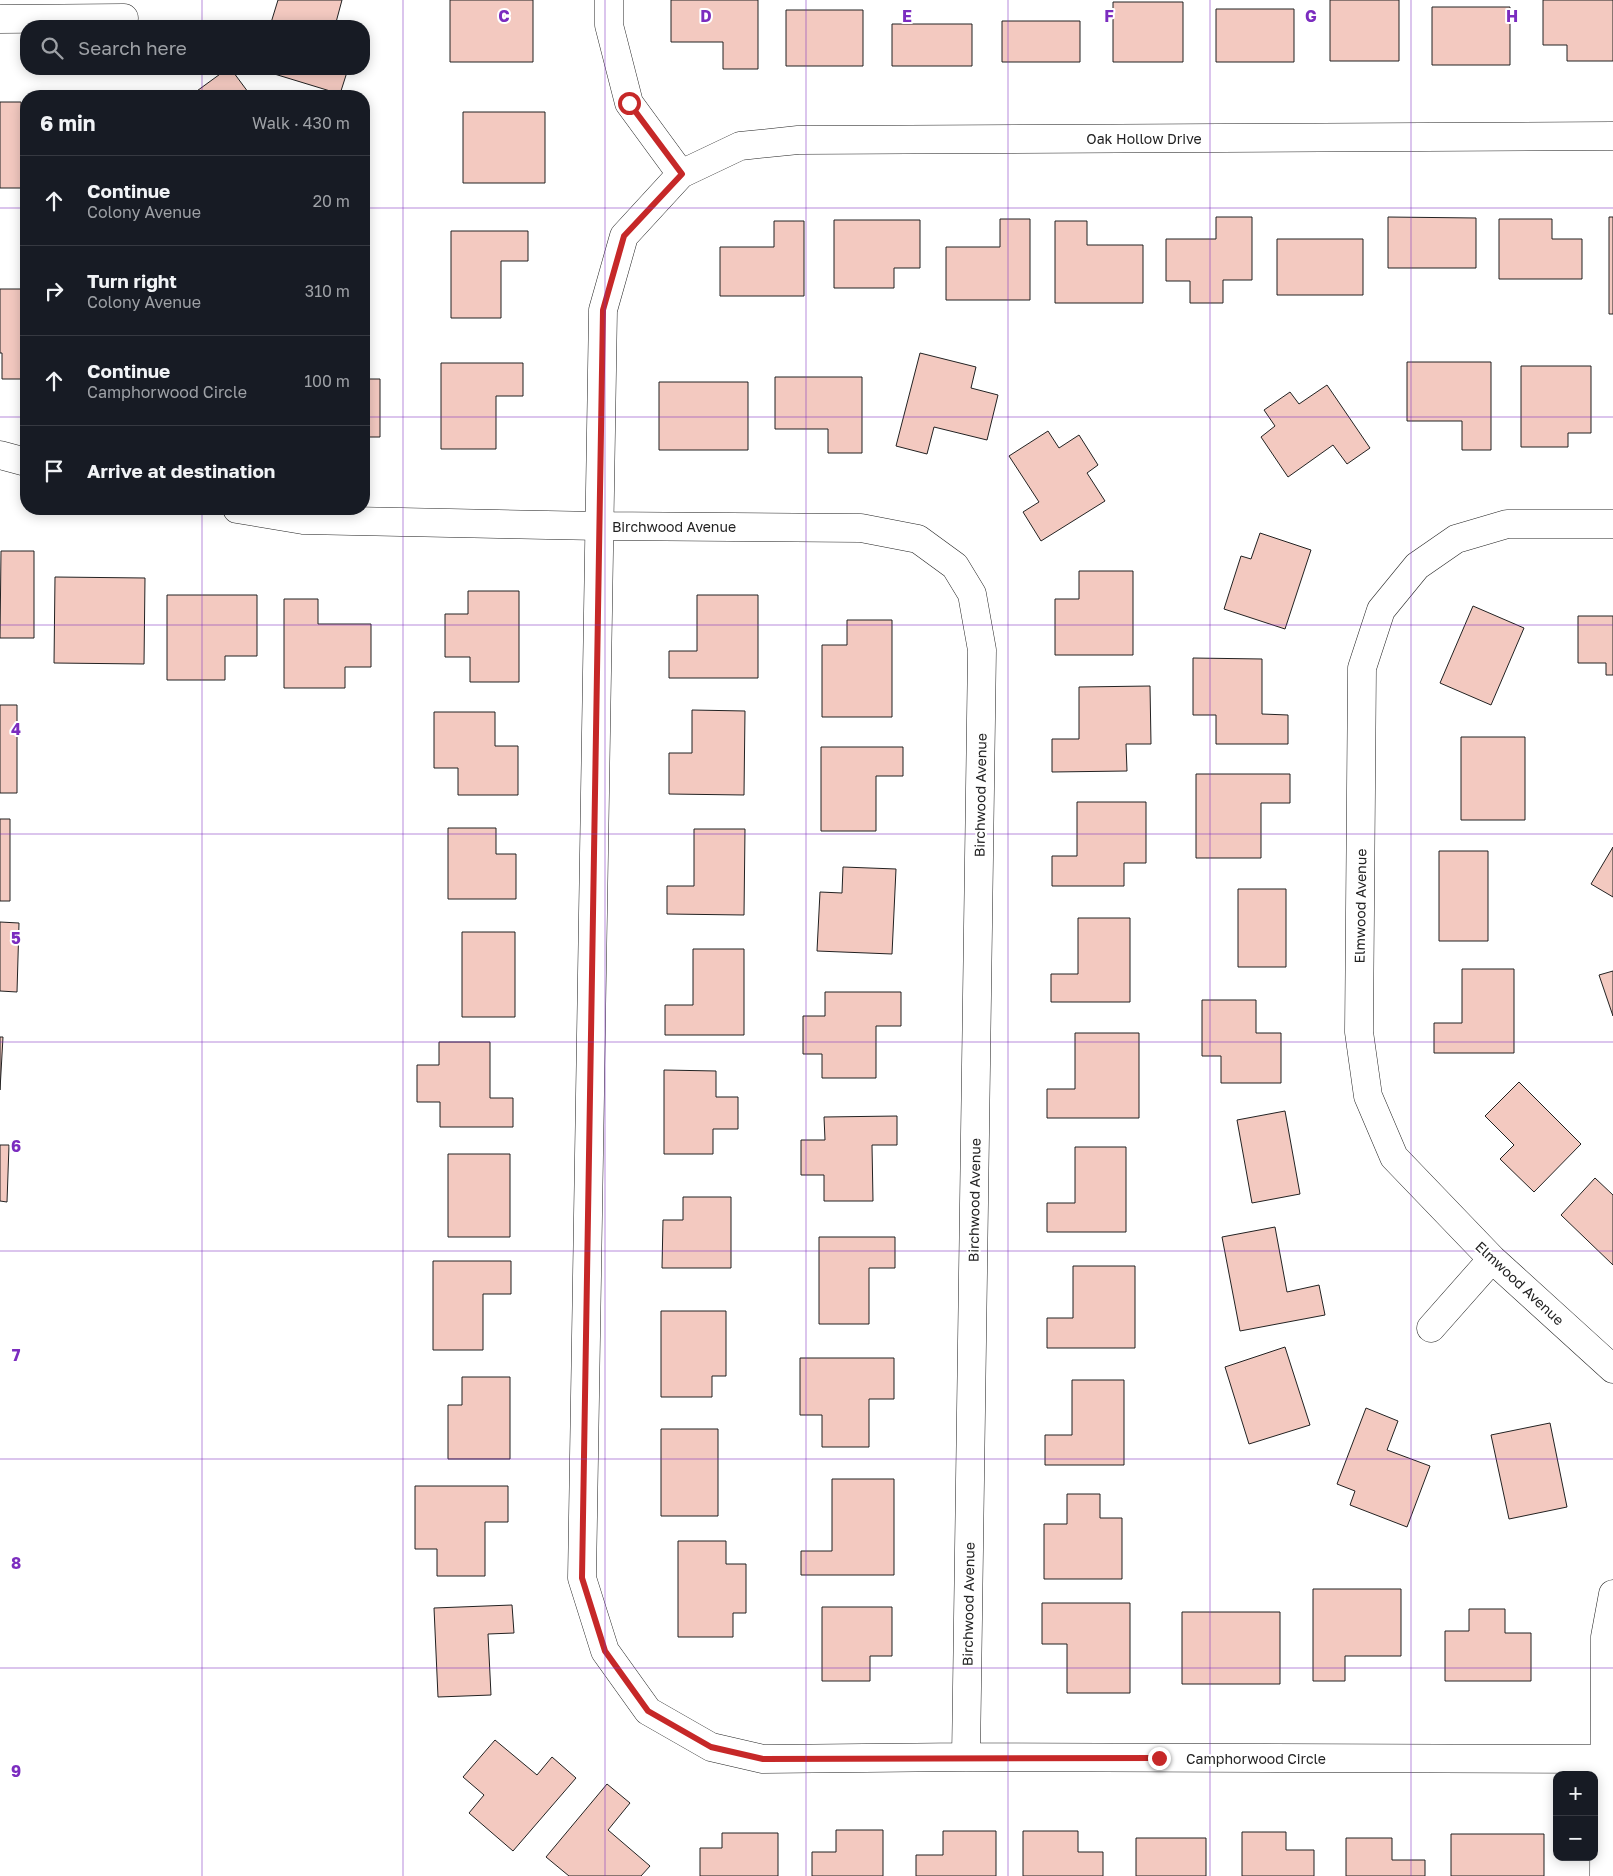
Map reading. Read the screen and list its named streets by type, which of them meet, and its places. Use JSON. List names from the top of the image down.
{
  "streets": {
    "street": [
      "Oak Hollow Drive",
      "Birchwood Avenue",
      "Elmwood Avenue",
      "Camphorwood Circle"
    ]
  },
  "crossings": [
    ["Birchwood Avenue", "Camphorwood Circle"]
  ],
  "page": {
    "search": "Search here",
    "heading": ["6 min", "Walk · 430 m"],
    "list": [
      ["Continue", "Colony Avenue", "20 m"],
      ["Turn right", "Colony Avenue", "310 m"],
      ["Continue", "Camphorwood Circle", "100 m"],
      "Arrive at destination"
    ],
    "map_buttons": ["+", "−"]
  },
  "grid": {
    "columns": [
      "C",
      "D",
      "E",
      "F",
      "G",
      "H"
    ],
    "rows": [
      "4",
      "5",
      "6",
      "7",
      "8",
      "9"
    ]
  }
}
